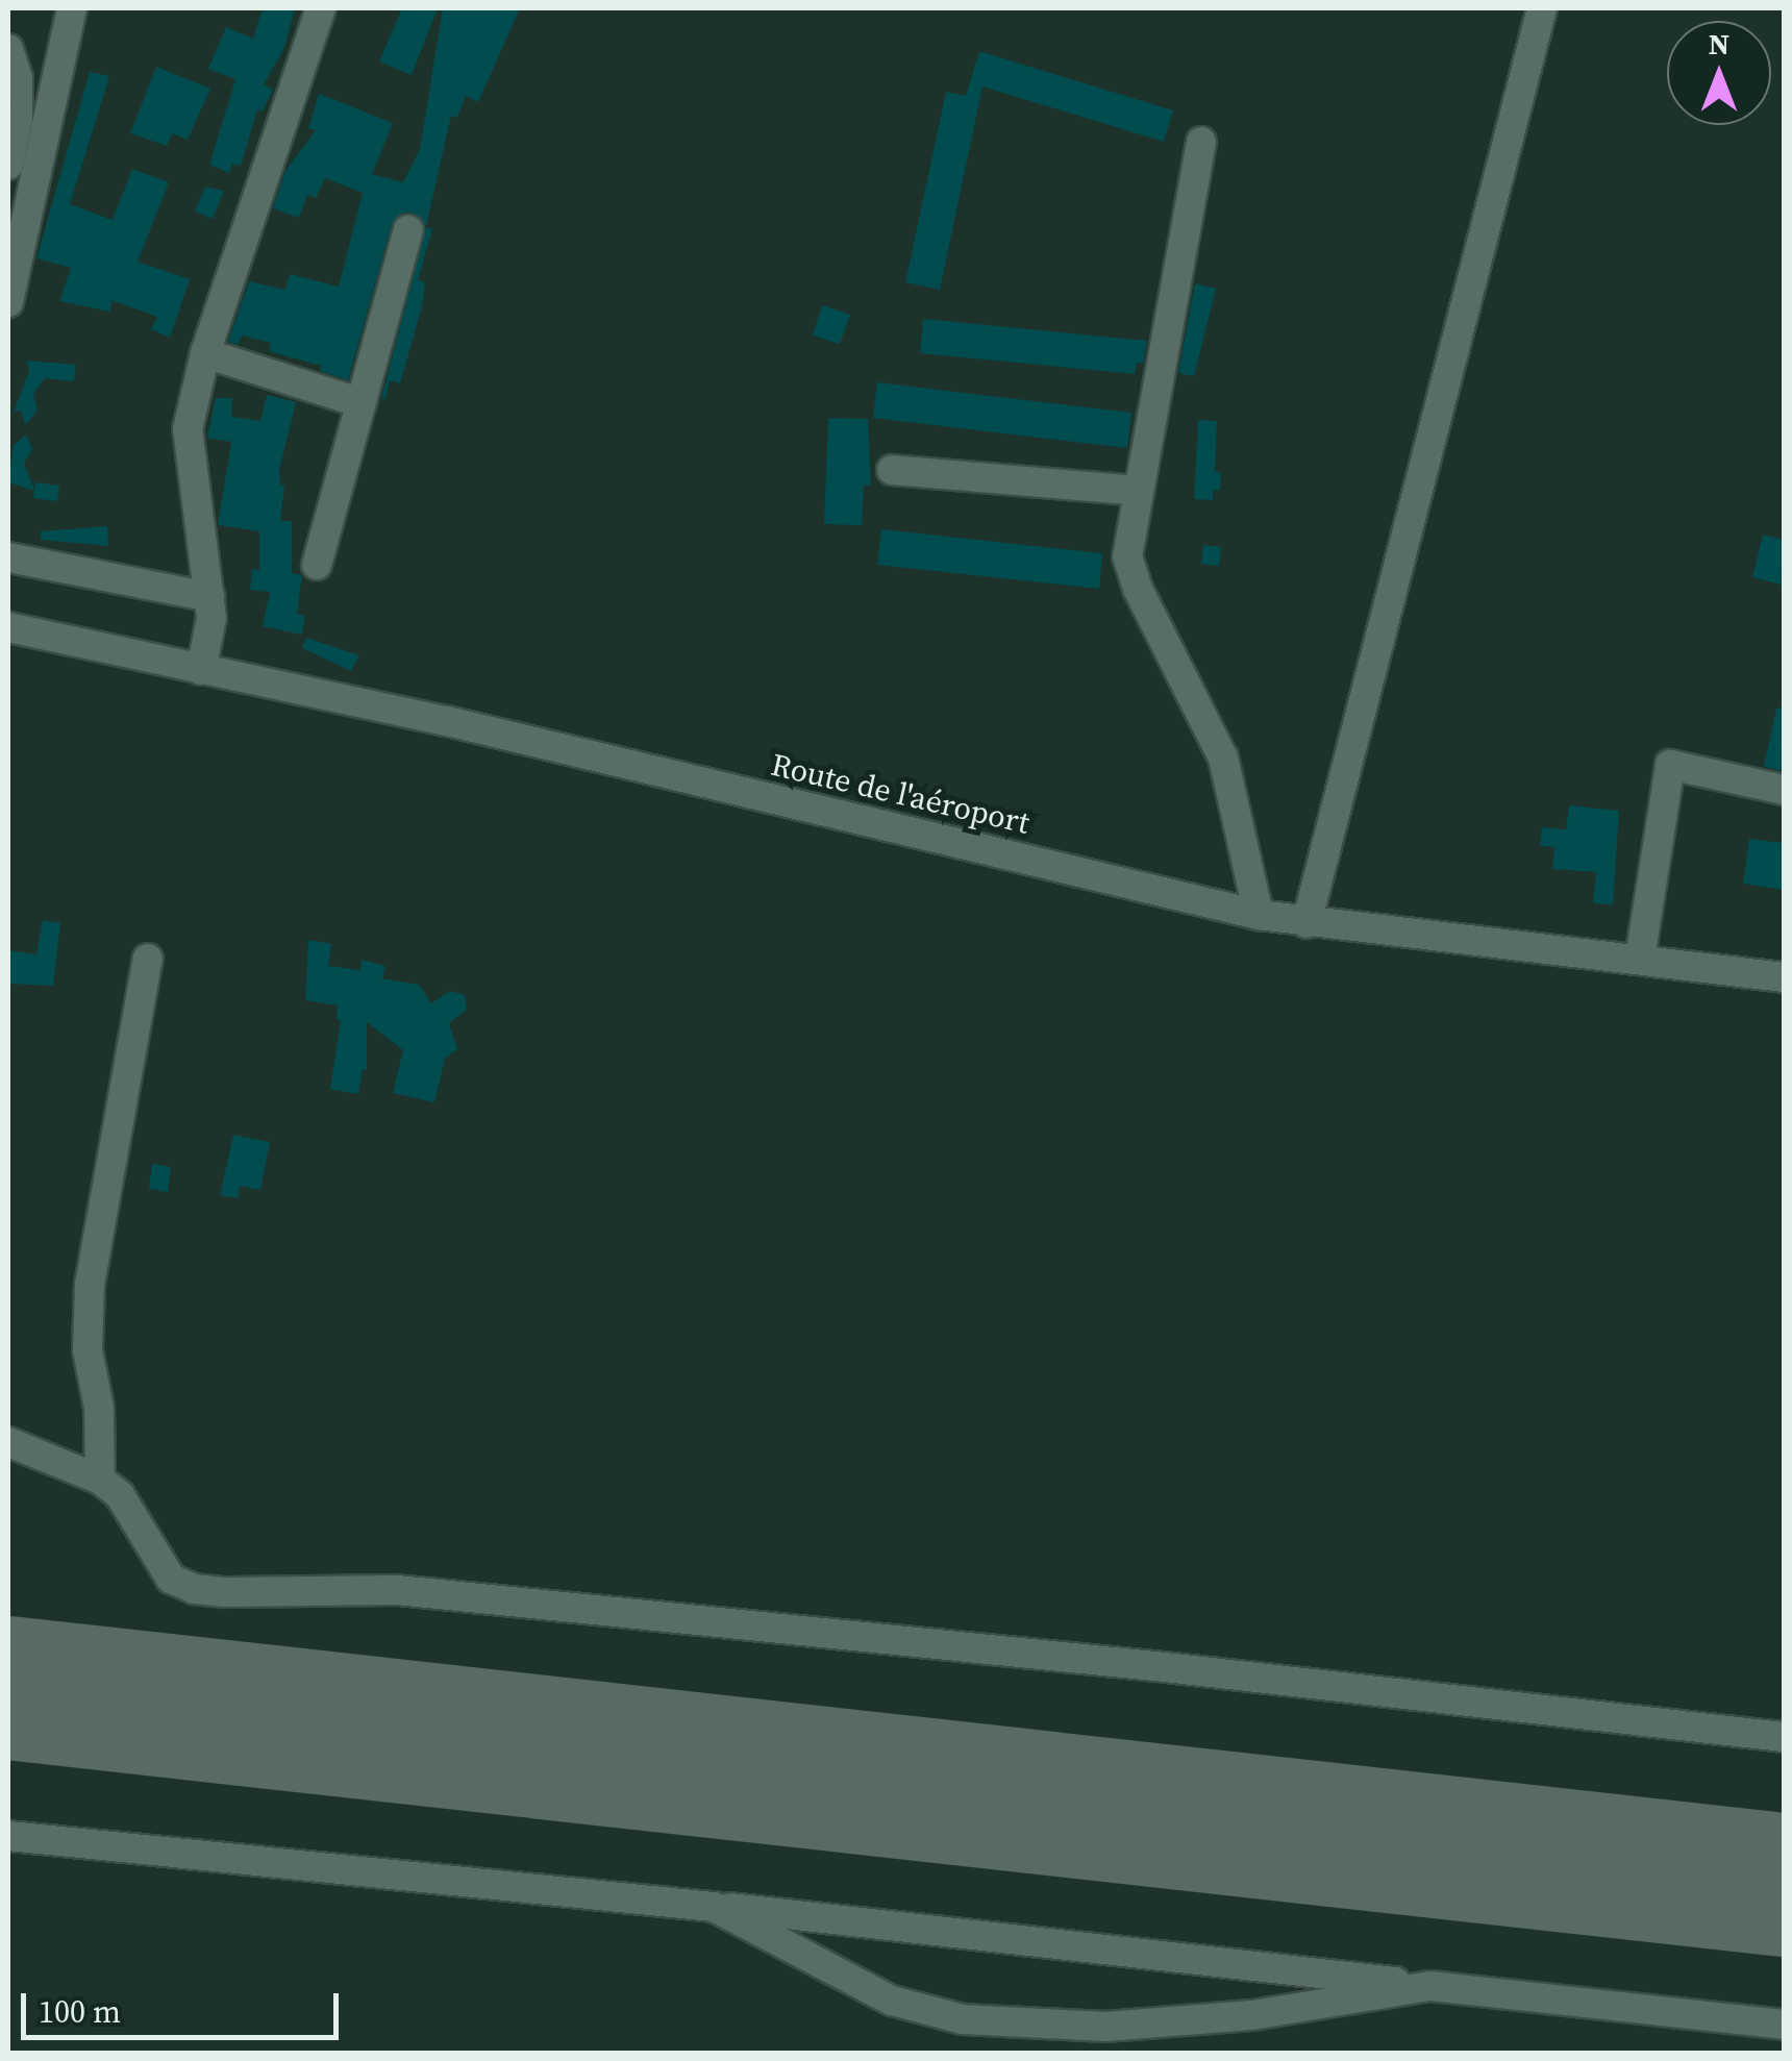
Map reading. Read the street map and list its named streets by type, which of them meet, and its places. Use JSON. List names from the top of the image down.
{
  "streets": {
    "street": ["Route de l'aéroport"]
  },
  "scale_bar": "100 m",
  "north": "top"
}
